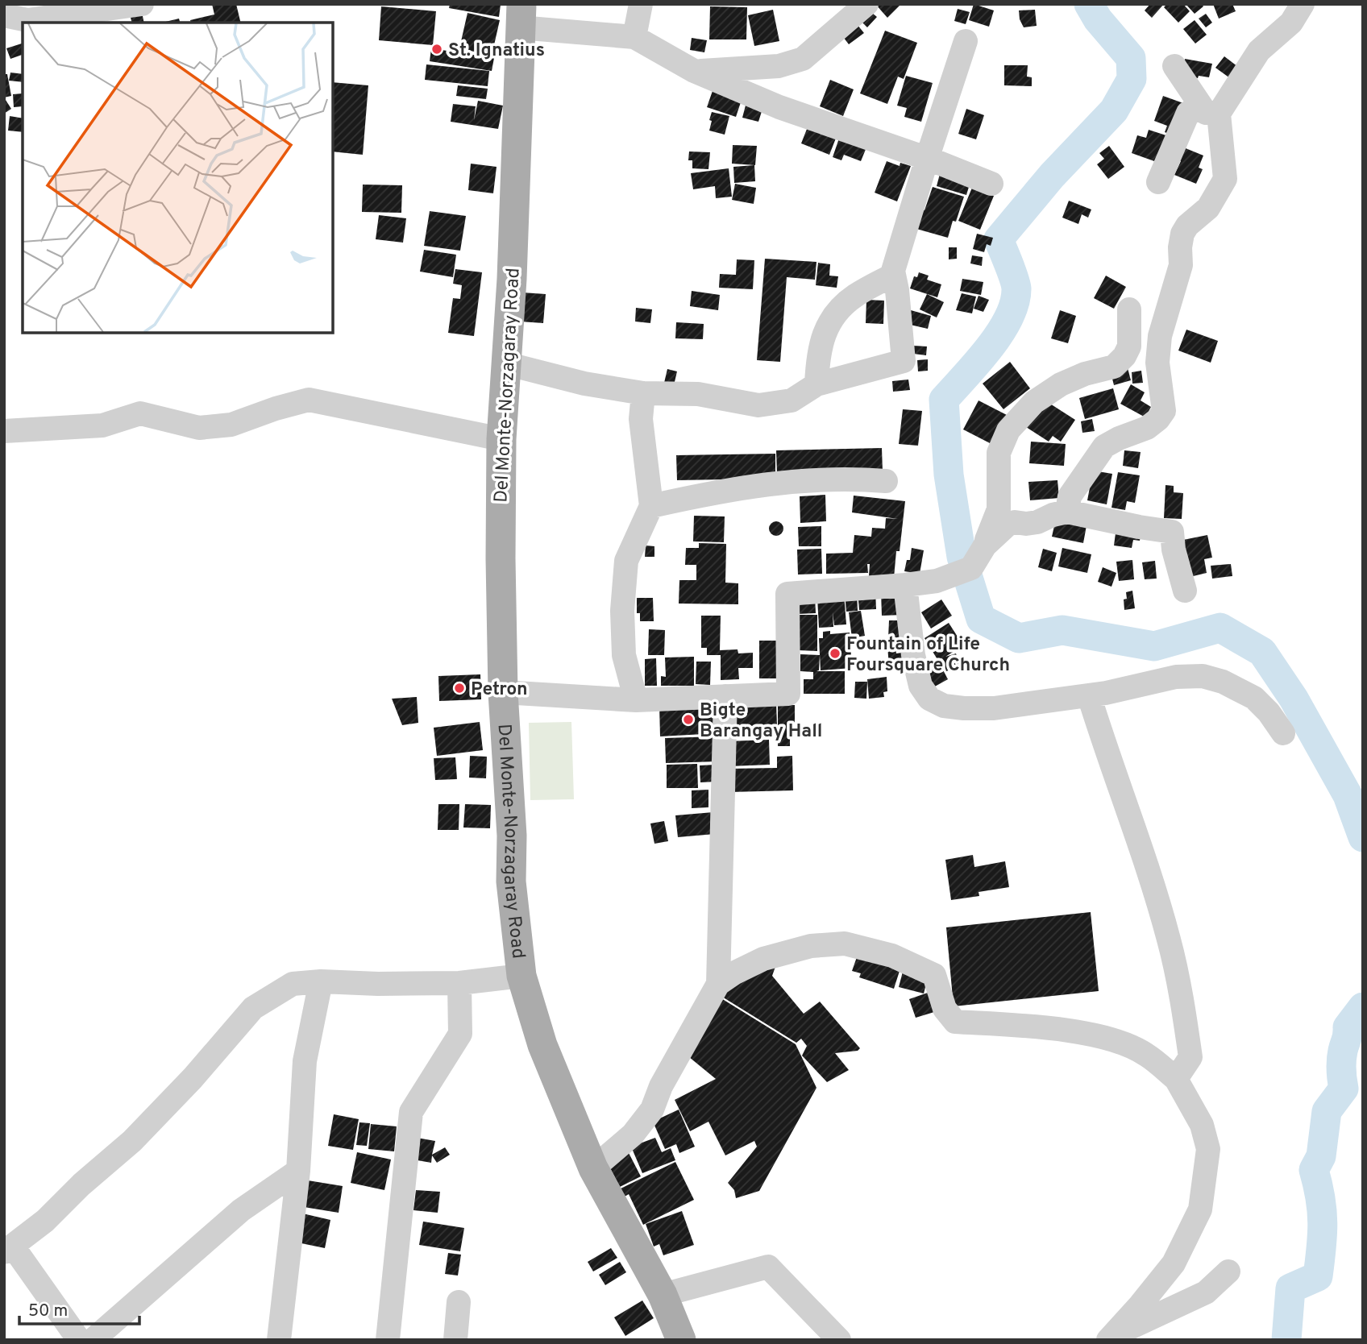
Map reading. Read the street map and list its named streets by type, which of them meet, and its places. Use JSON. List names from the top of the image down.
{
  "streets": {
    "main road": ["Del Monte-Norzagaray Road"]
  },
  "places": [
    "St. Ignatius",
    "Fountain of Life Foursquare Church",
    "Petron",
    "Bigte Barangay Hall"
  ],
  "scale_bar": "50 m"
}
